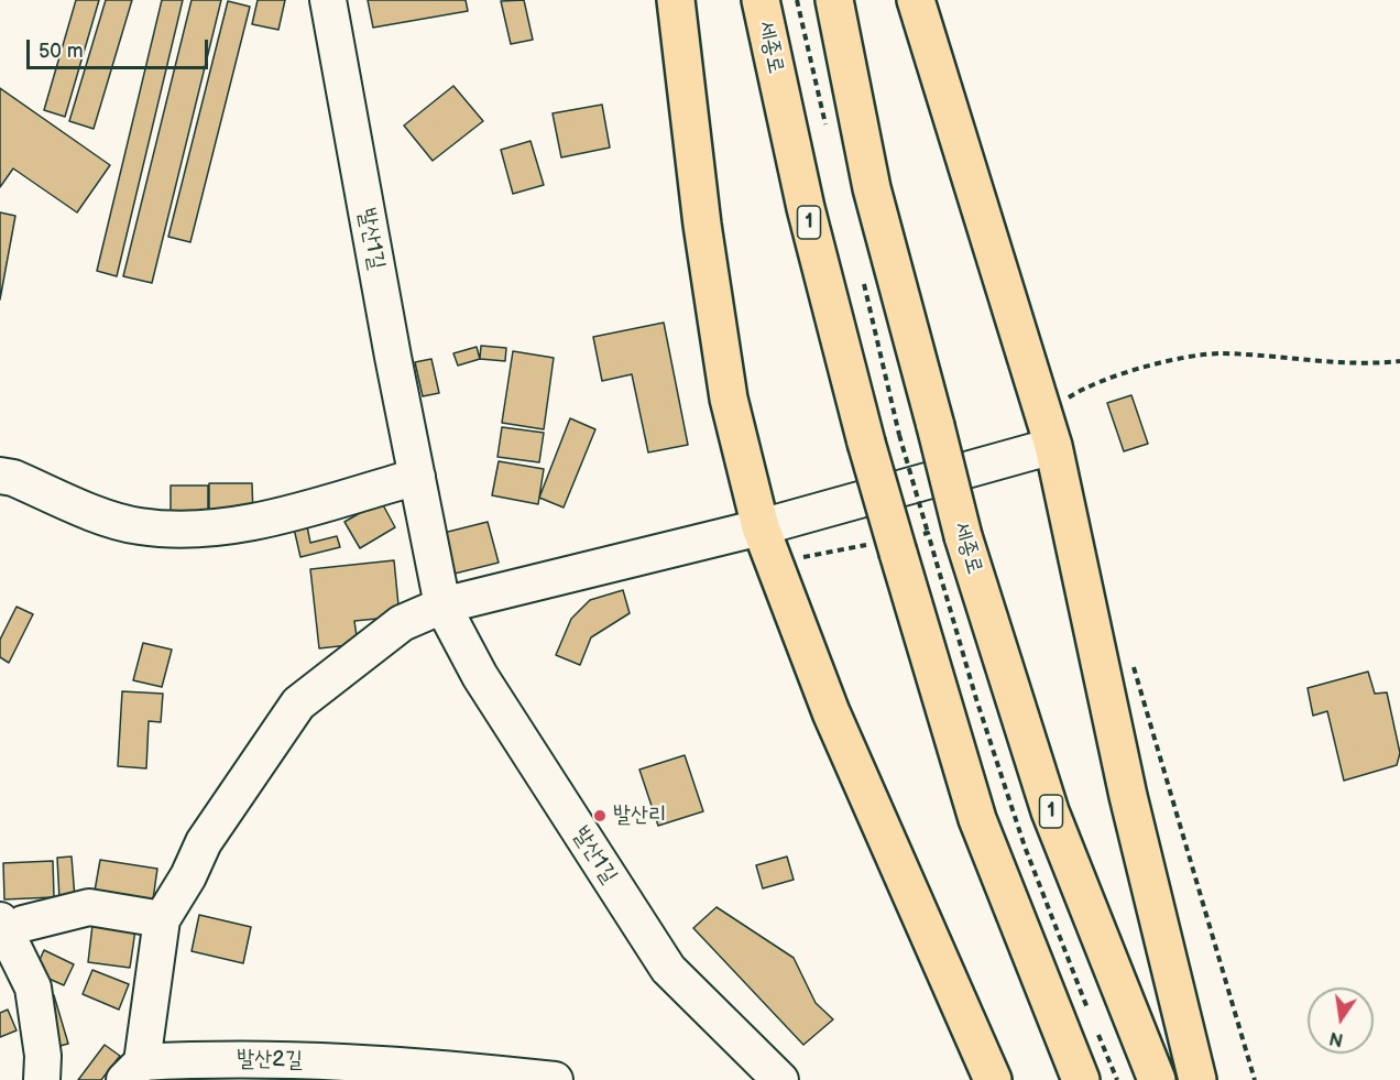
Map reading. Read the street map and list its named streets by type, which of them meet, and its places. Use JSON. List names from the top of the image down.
{
  "streets": {
    "highway": ["세종로", "1"],
    "street": ["발산1길", "발산2길"]
  },
  "places": ["발산리"],
  "scale_bar": "50 m",
  "north": "bottom"
}
